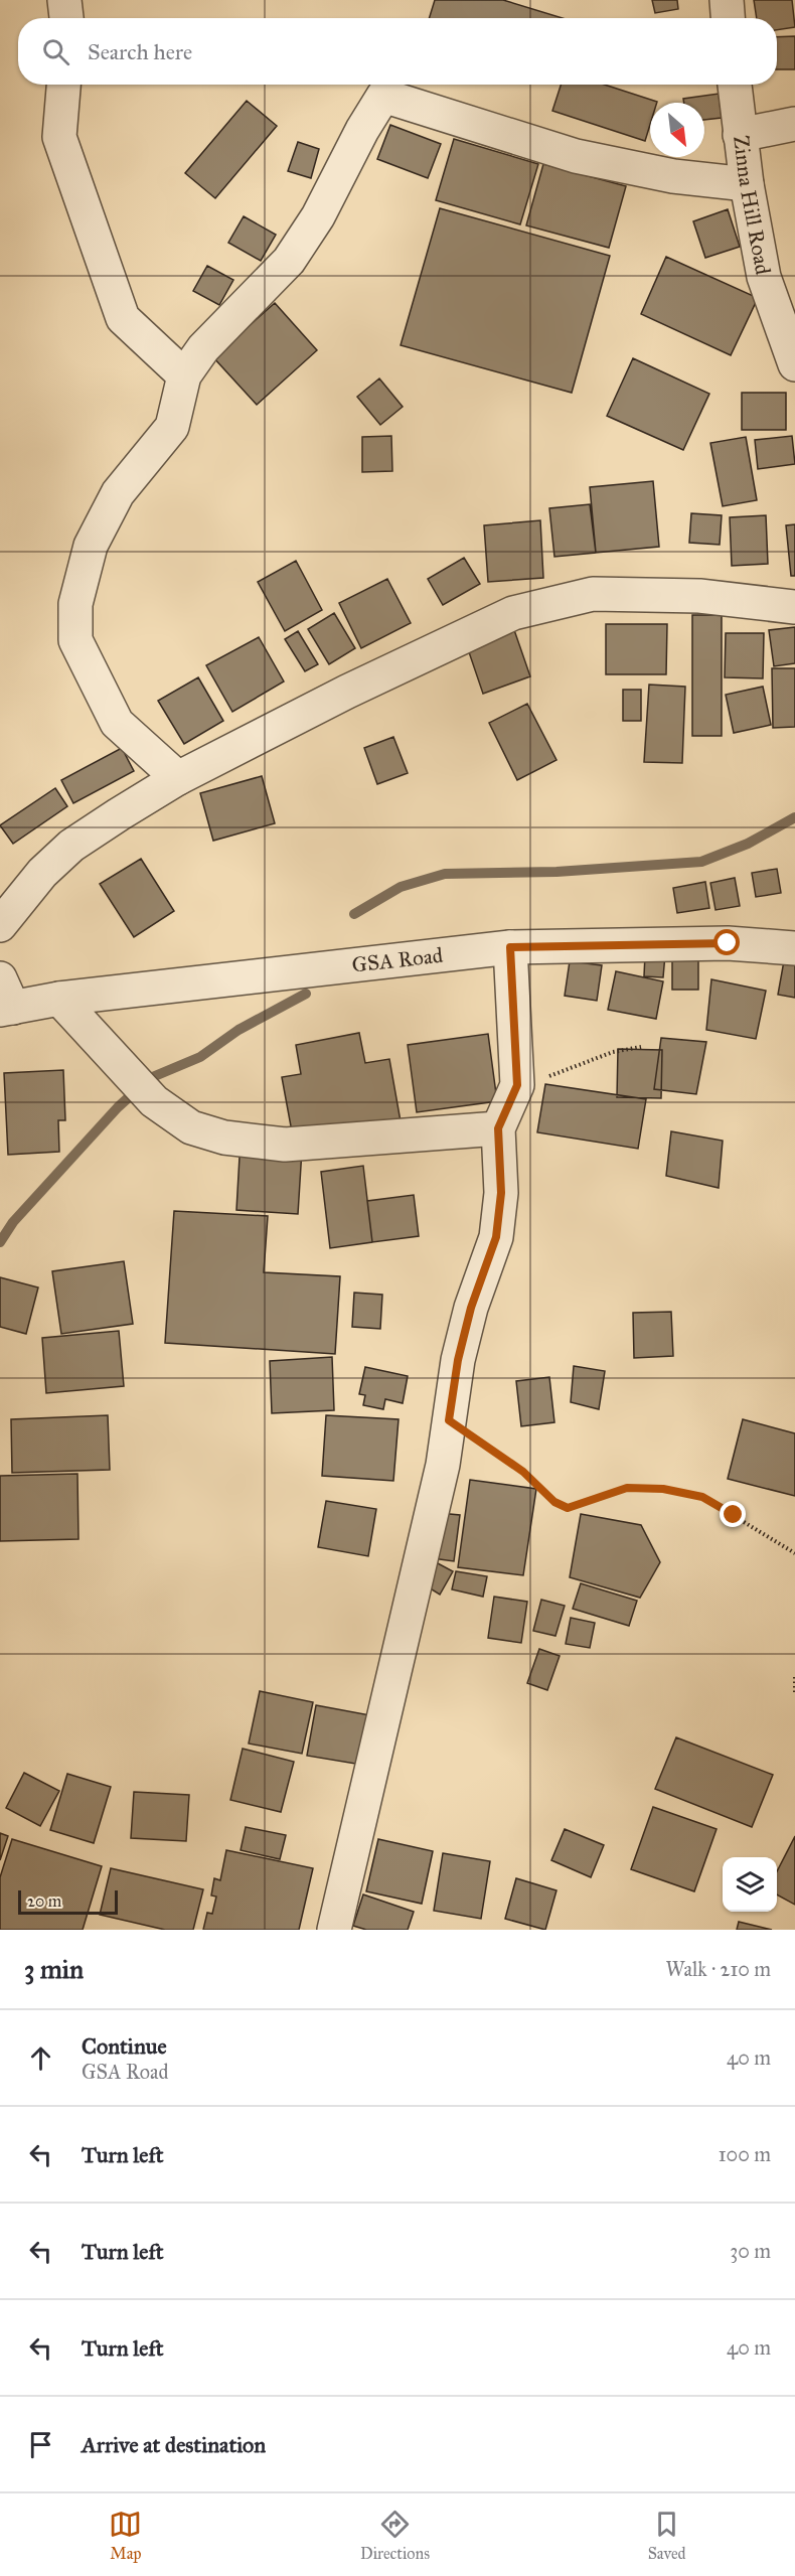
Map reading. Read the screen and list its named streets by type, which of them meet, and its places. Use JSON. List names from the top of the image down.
{
  "streets": {
    "street": ["Zinna Hill Road", "GSA Road"]
  },
  "scale_bar": "20 m",
  "north": "bottom right",
  "page": {
    "search": "Search here",
    "scale": "20 m",
    "heading": ["3 min", "Walk · 210 m"],
    "list": [
      ["Continue", "GSA Road", "40 m"],
      ["Turn left", "100 m"],
      ["Turn left", "30 m"],
      ["Turn left", "40 m"],
      "Arrive at destination"
    ],
    "nav": ["Map", "Directions", "Saved"]
  }
}
